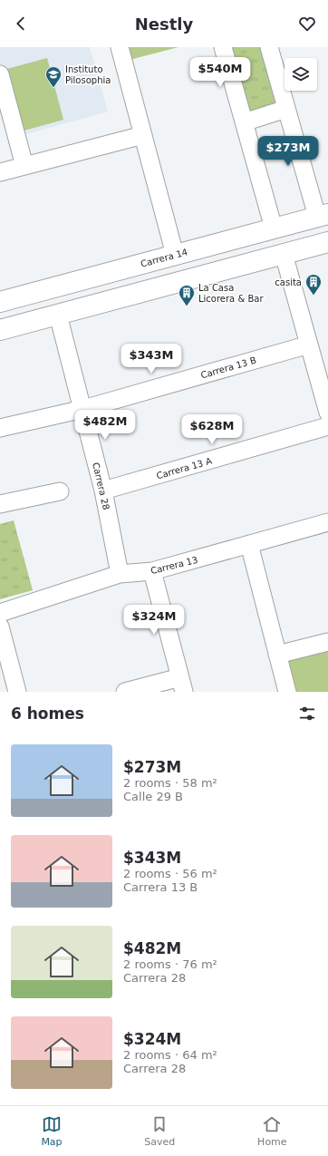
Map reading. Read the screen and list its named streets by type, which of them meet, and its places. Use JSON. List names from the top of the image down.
{
  "streets": {
    "street": [
      "Carrera 14",
      "Carrera 13 B",
      "Carrera 13 A",
      "Carrera 28",
      "Carrera 13"
    ]
  },
  "crossings": [
    ["Carrera 13 B", "Carrera 28"],
    ["Carrera 13 A", "Carrera 28"],
    ["Carrera 28", "Carrera 13"]
  ],
  "places": {
    "school or university": ["Instituto Pilosophia"],
    "building": ["casita", "La Casa Licorera & Bar"]
  },
  "page": {
    "header": "Nestly",
    "price": [
      "$540M",
      "$273M",
      "$343M",
      "$482M",
      "$628M",
      "$324M"
    ],
    "heading": "6 homes",
    "list": [
      {
        "name": "$273M",
        "note": "2 rooms · 58 m² · Calle 29 B"
      },
      {
        "name": "$343M",
        "note": "2 rooms · 56 m² · Carrera 13 B"
      },
      {
        "name": "$482M",
        "note": "2 rooms · 76 m² · Carrera 28"
      },
      {
        "name": "$324M",
        "note": "2 rooms · 64 m² · Carrera 28"
      }
    ],
    "tabs": ["Map", "Saved", "Home"]
  }
}
